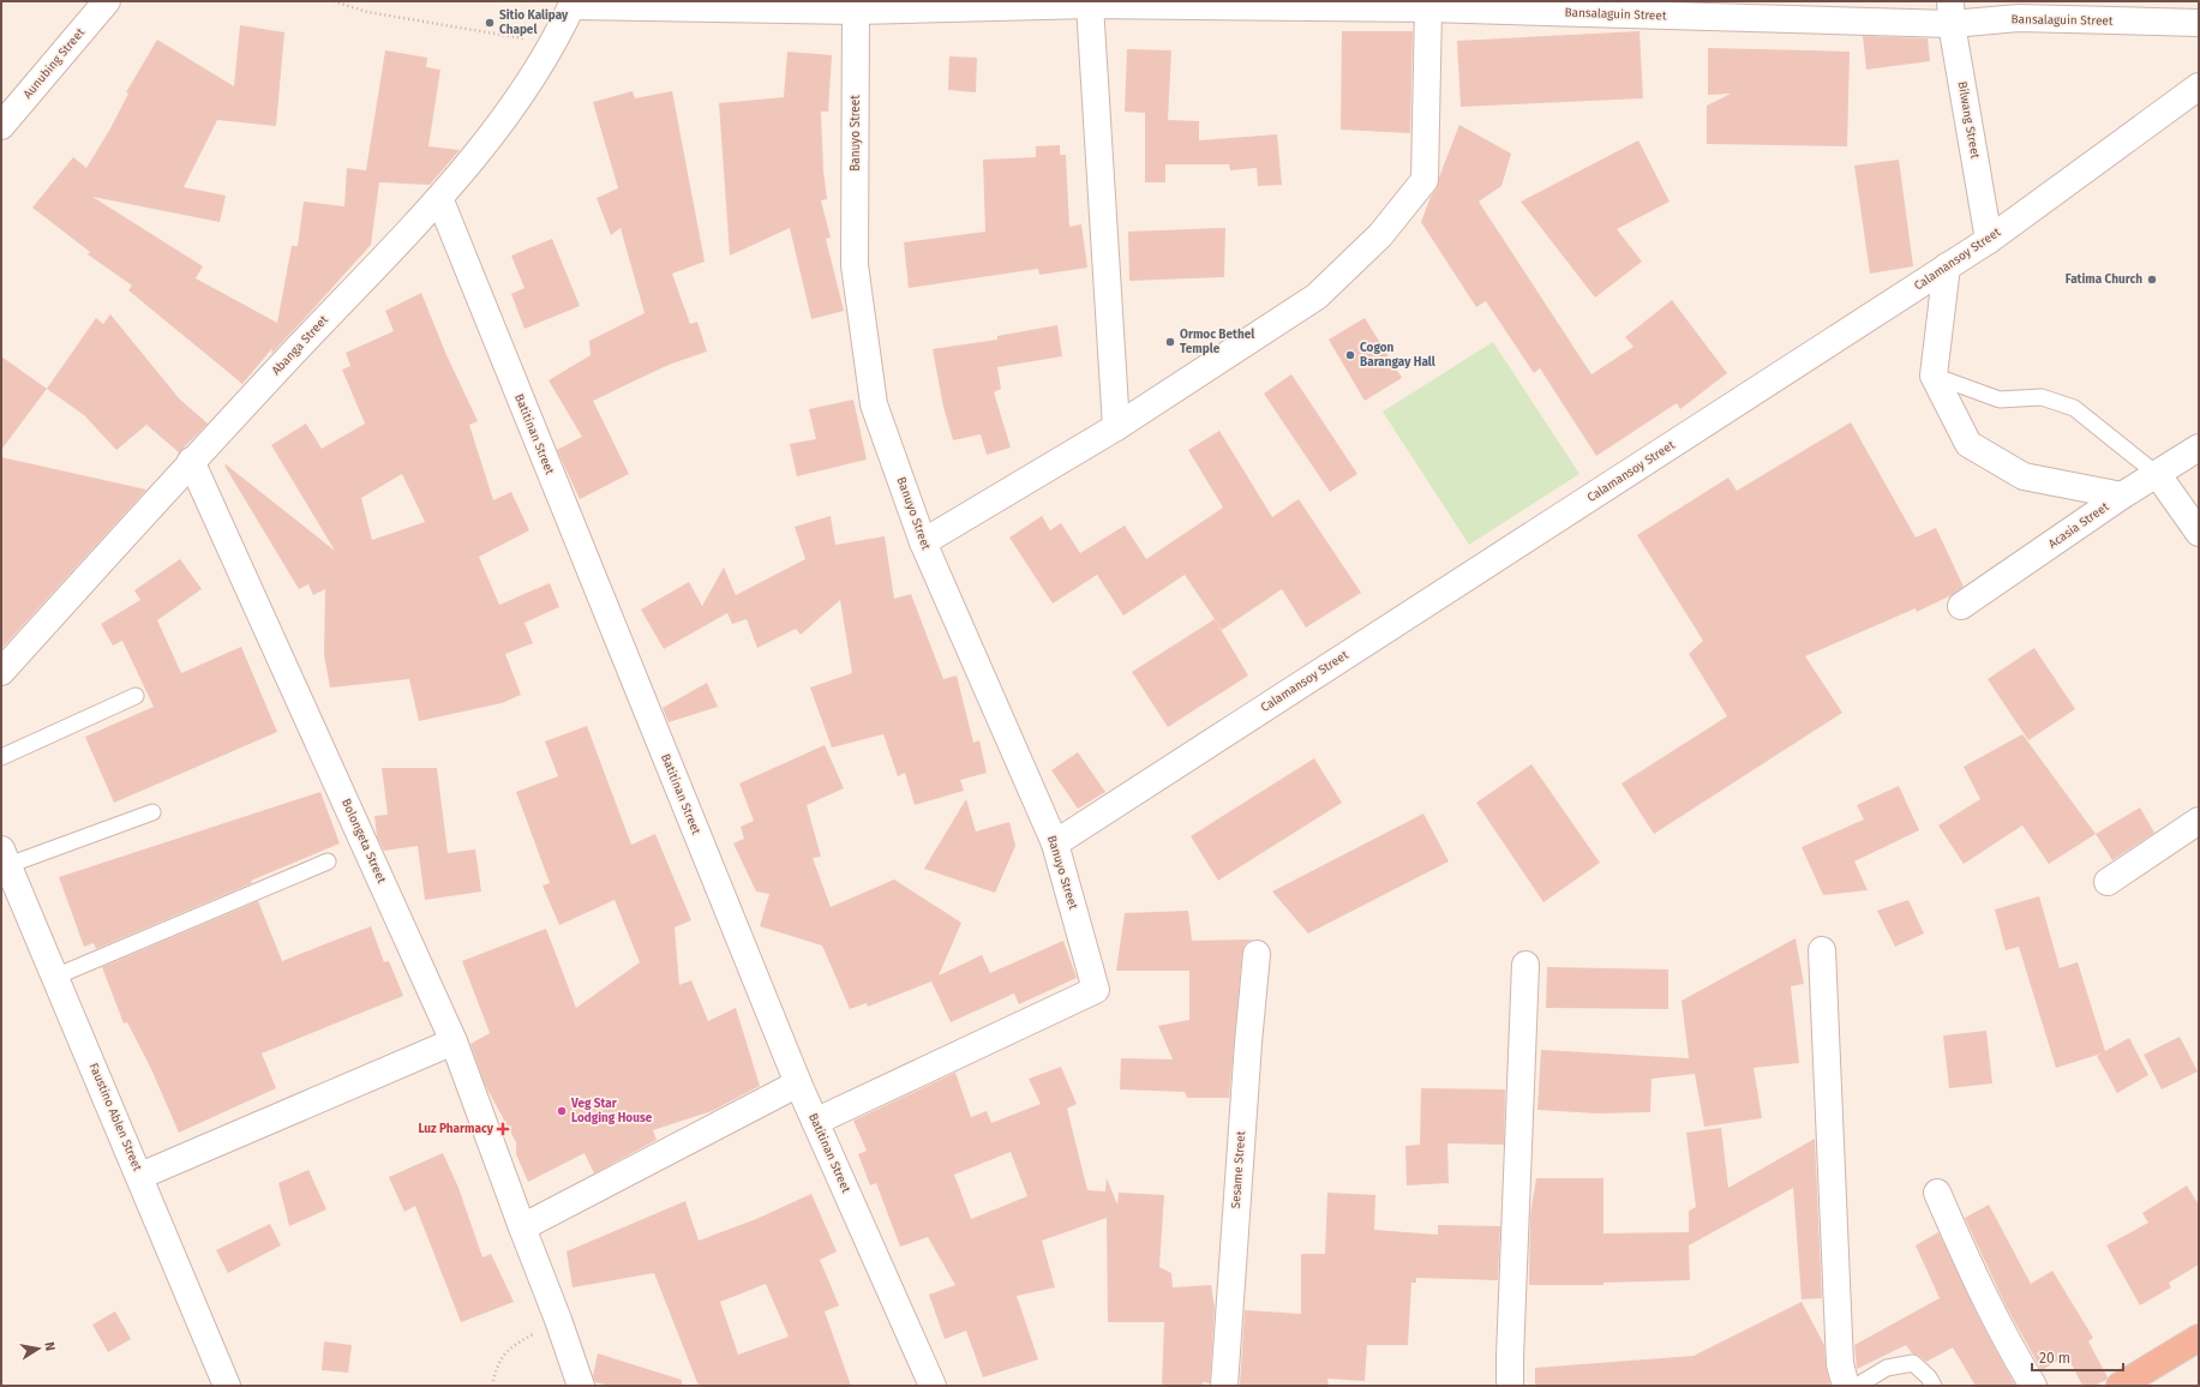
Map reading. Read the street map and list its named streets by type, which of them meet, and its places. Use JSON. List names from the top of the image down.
{
  "streets": {
    "street": [
      "Bansalaguin Street",
      "Aunubing Street",
      "Bilwang Street",
      "Banuyo Street",
      "Calamansoy Street",
      "Abanga Street",
      "Batitinan Street",
      "Acasia Street",
      "Bolongeta Street",
      "Faustino Ablen Street",
      "Sesame Street"
    ]
  },
  "crossings": [
    ["Bansalaguin Street", "Bilwang Street"],
    ["Bansalaguin Street", "Banuyo Street"],
    ["Bansalaguin Street", "Abanga Street"],
    ["Bilwang Street", "Calamansoy Street"],
    ["Banuyo Street", "Calamansoy Street"],
    ["Banuyo Street", "Batitinan Street"],
    ["Abanga Street", "Batitinan Street"],
    ["Abanga Street", "Bolongeta Street"]
  ],
  "places": {
    "other": [
      "Sitio Kalipay Chapel",
      "Fatima Church",
      "Ormoc Bethel Temple",
      "Cogon Barangay Hall",
      "Veg Star Lodging House"
    ],
    "health": ["Luz Pharmacy"]
  },
  "scale_bar": "20 m",
  "north": "right"
}
